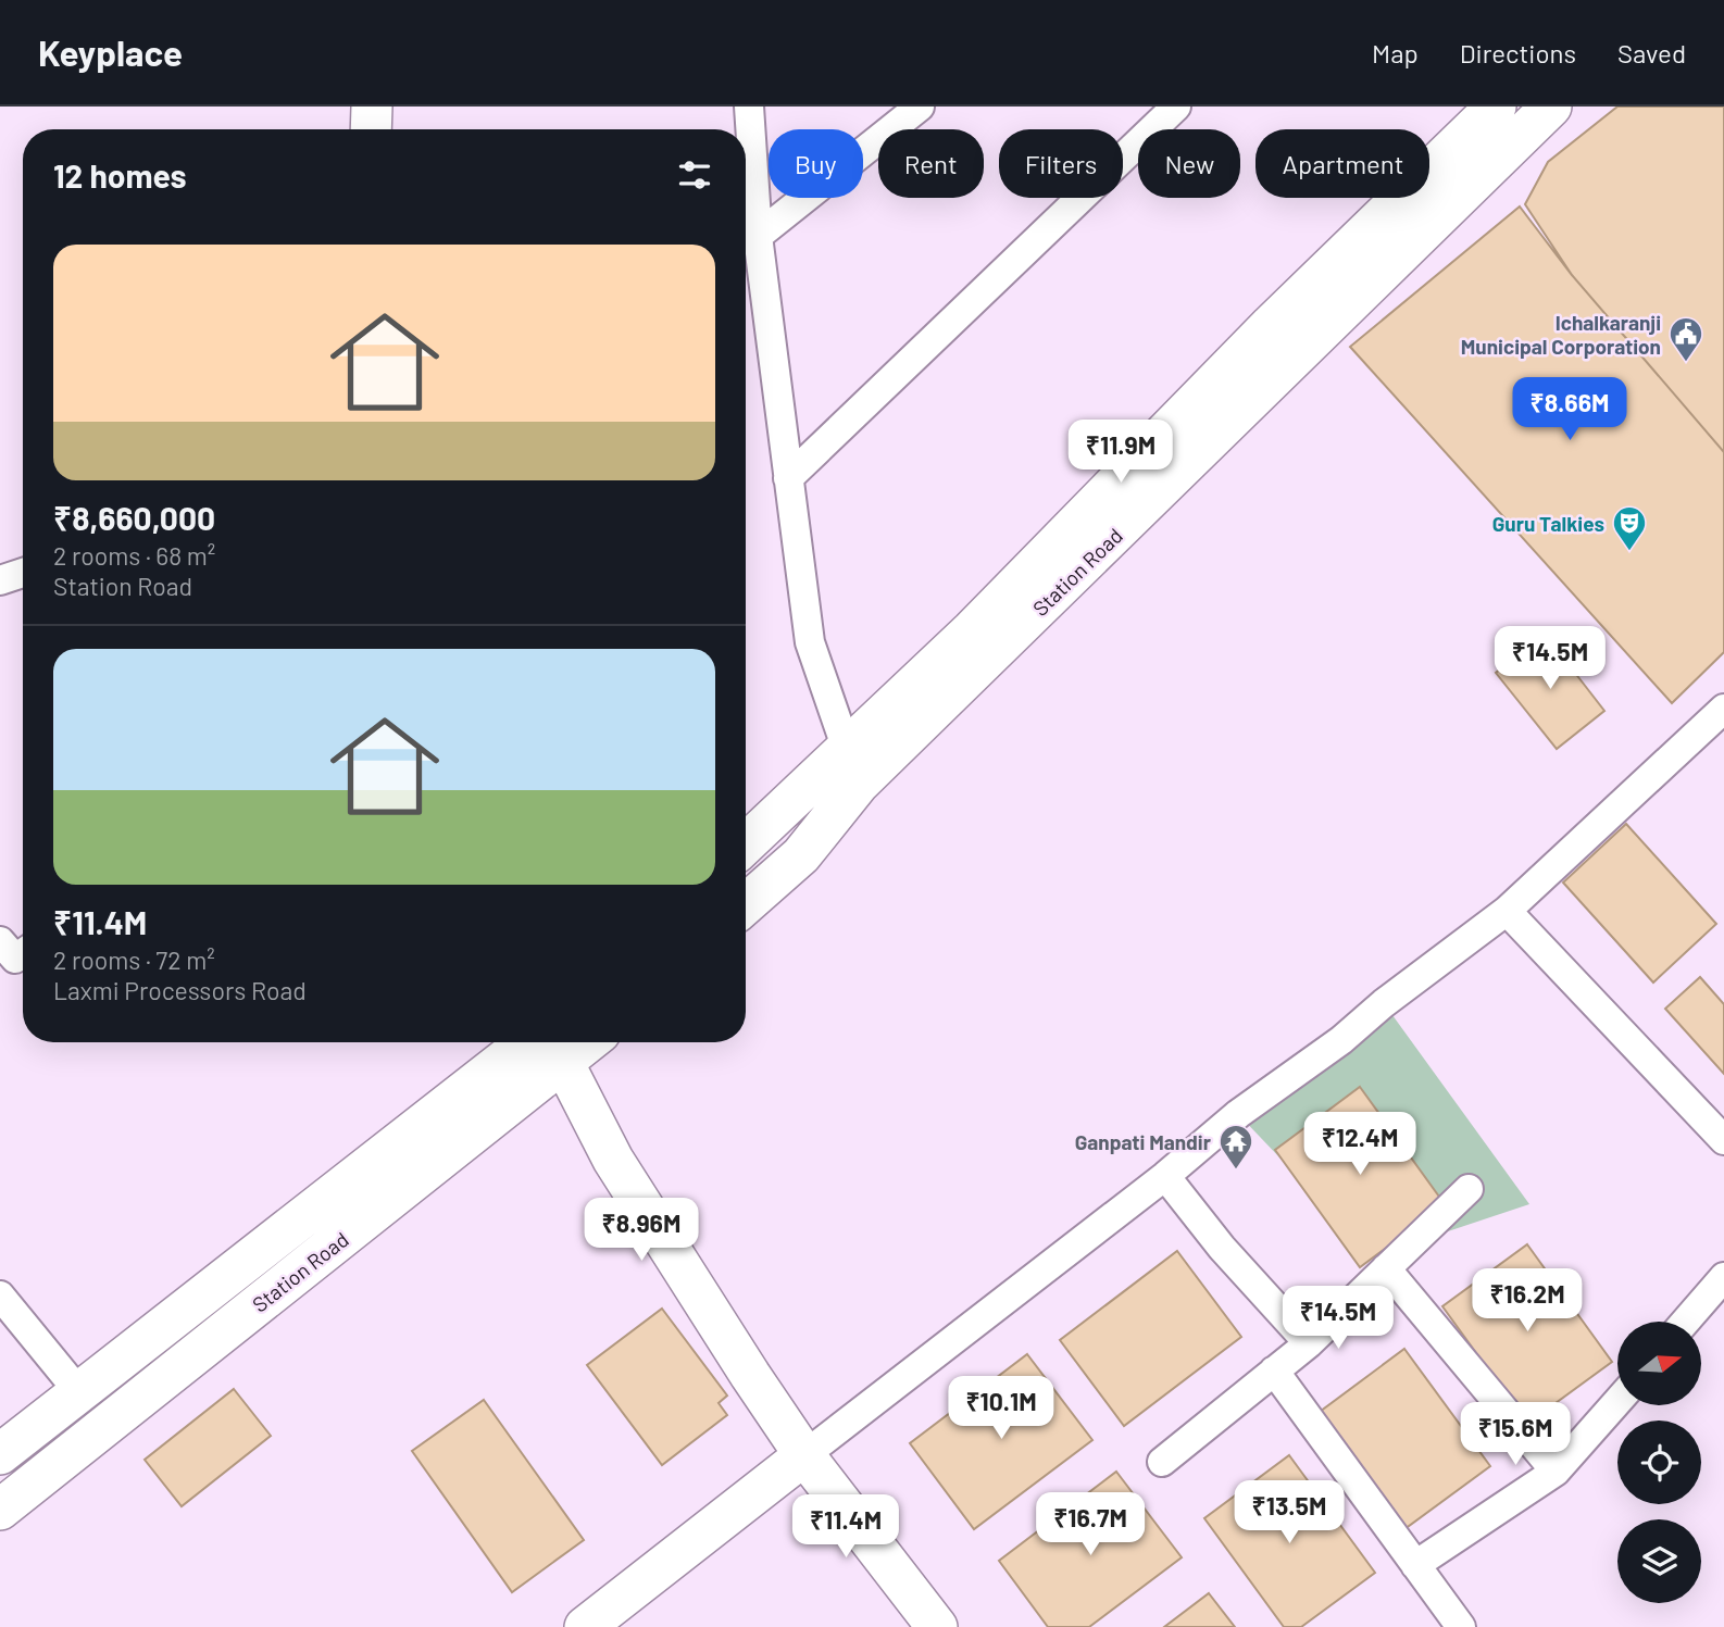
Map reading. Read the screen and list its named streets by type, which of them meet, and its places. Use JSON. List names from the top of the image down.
{
  "streets": {
    "main road": ["Station Road"]
  },
  "places": {
    "public building": ["Ichalkaranji Municipal Corporation"],
    "theatre": ["Guru Talkies"],
    "temple": ["Ganpati Mandir"]
  },
  "north": "right",
  "page": {
    "header": "Keyplace",
    "nav": ["Map", "Directions", "Saved"],
    "chip": [
      "Buy",
      "Rent",
      "Filters",
      "New",
      "Apartment"
    ],
    "heading": "12 homes",
    "list": [
      {
        "name": "₹8,660,000",
        "note": "2 rooms · 68 m² · Station Road"
      },
      {
        "name": "₹11.4M",
        "note": "2 rooms · 72 m² · Laxmi Processors Road"
      }
    ],
    "price": [
      "₹8.66M",
      "₹11.9M",
      "₹14.5M",
      "₹12.4M",
      "₹8.96M",
      "₹16.2M",
      "₹14.5M",
      "₹10.1M",
      "₹15.6M",
      "₹13.5M",
      "₹16.7M",
      "₹11.4M"
    ]
  }
}
